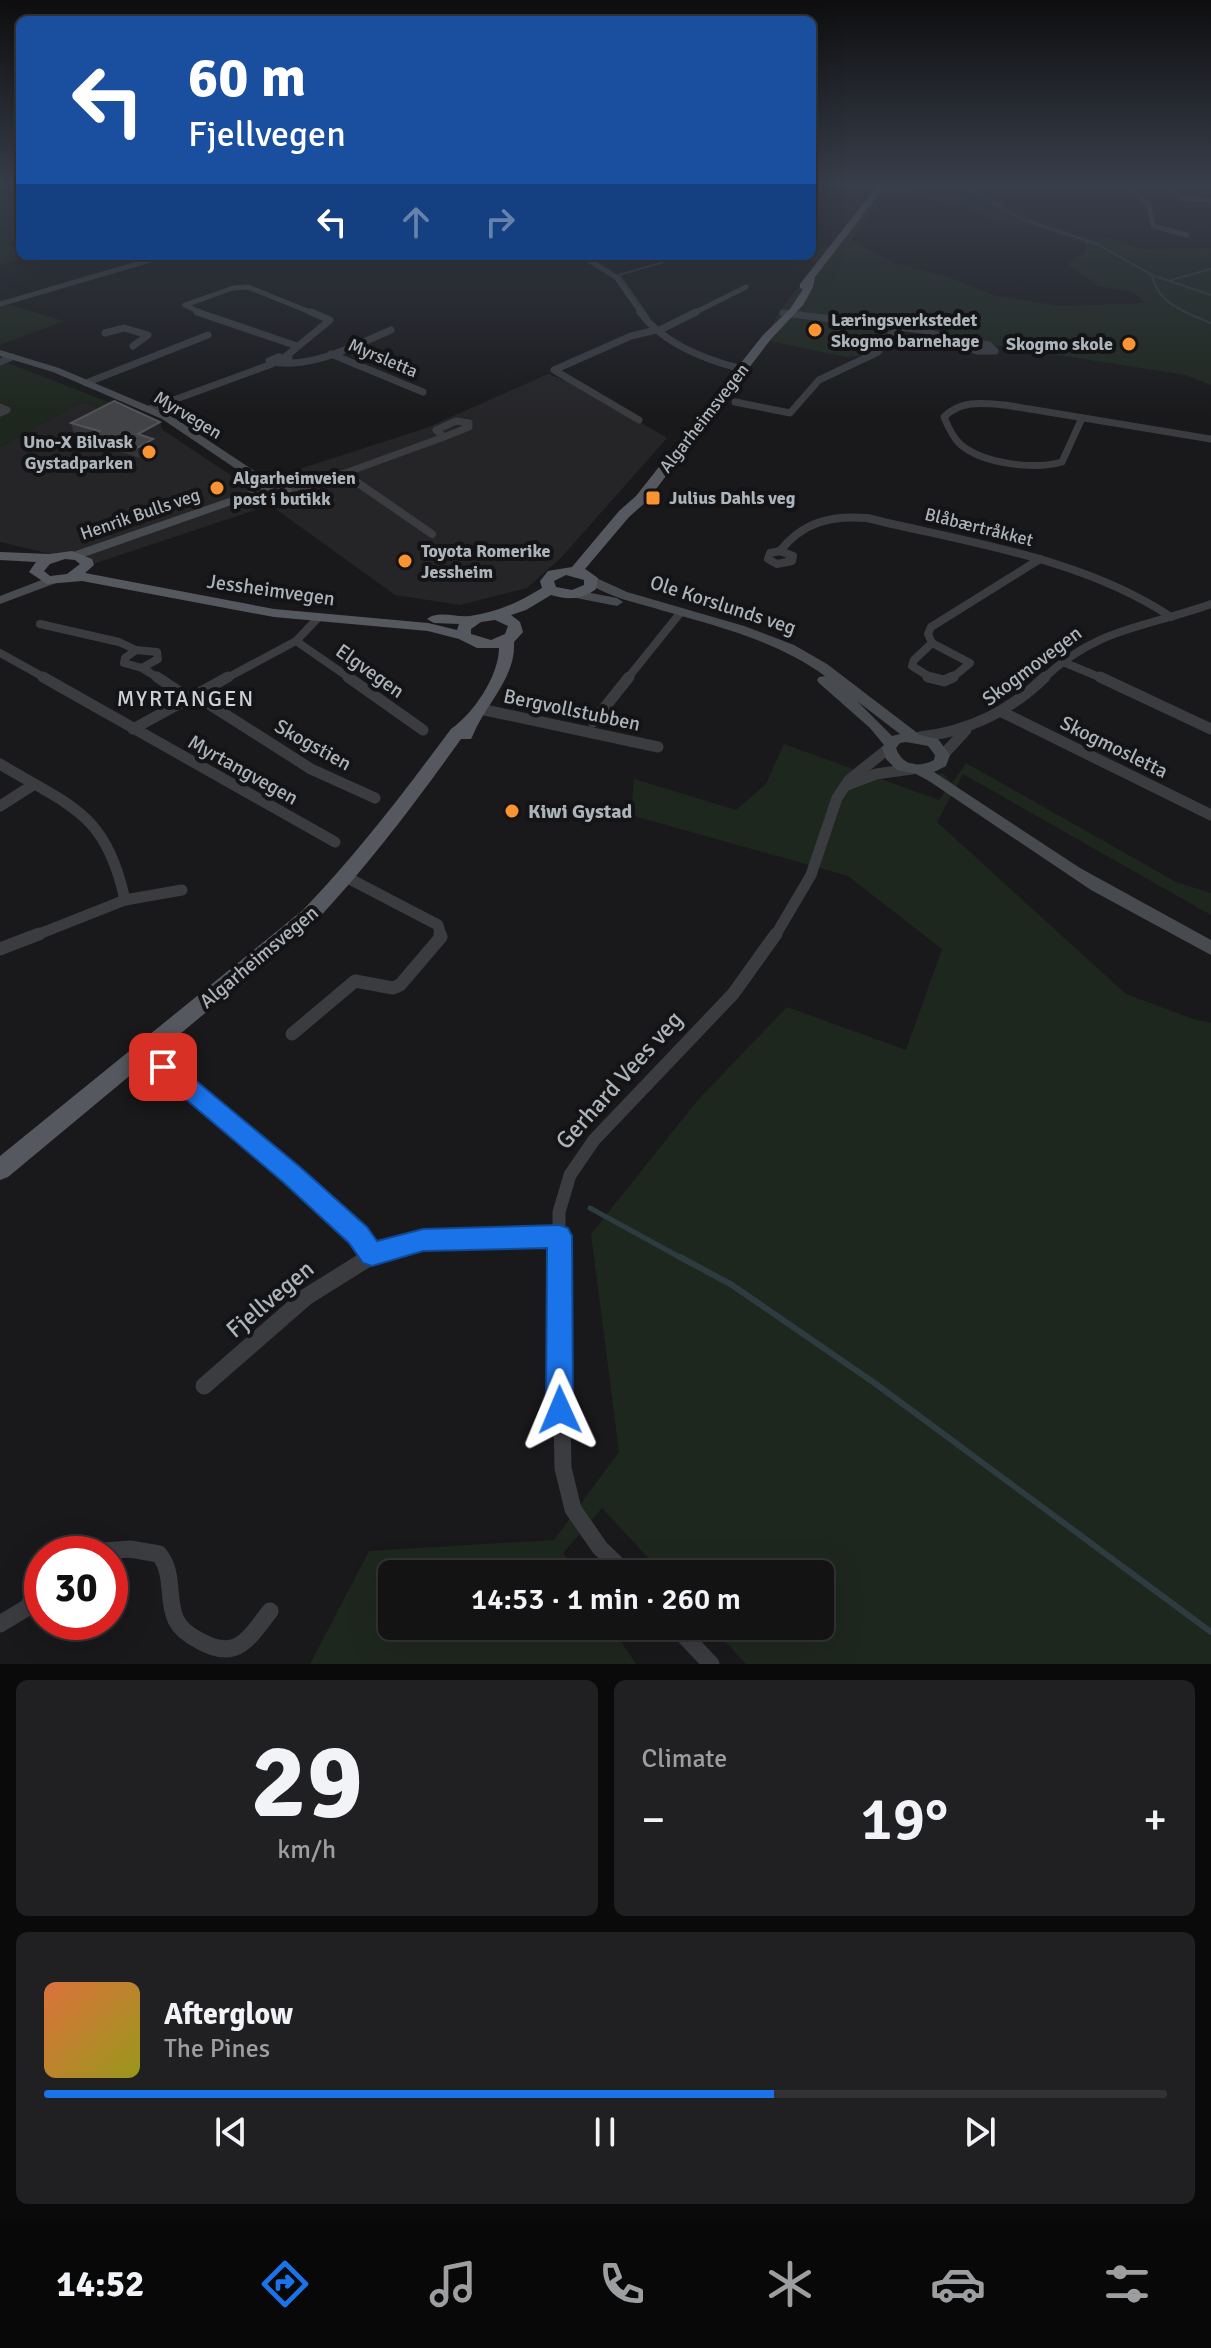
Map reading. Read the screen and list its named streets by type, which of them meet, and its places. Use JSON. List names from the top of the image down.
{
  "streets": {
    "main road": ["Algarheimsvegen", "Jessheimvegen"],
    "street": [
      "Myrsletta",
      "Myrvegen",
      "Henrik Bulls veg",
      "Blåbærtråkket",
      "Ole Korslunds veg",
      "Skogmovegen",
      "Elgvegen",
      "Bergvollstubben",
      "Skogstien",
      "Skogmosletta",
      "Myrtangvegen",
      "Gerhard Vees veg",
      "Fjellvegen"
    ]
  },
  "crossings": [
    ["Myrsletta", "Myrvegen"],
    ["Myrvegen", "Henrik Bulls veg"],
    ["Algarheimsvegen", "Ole Korslunds veg"],
    ["Algarheimsvegen", "Bergvollstubben"],
    ["Henrik Bulls veg", "Jessheimvegen"],
    ["Blåbærtråkket", "Skogmovegen"],
    ["Ole Korslunds veg", "Skogmovegen"],
    ["Ole Korslunds veg", "Gerhard Vees veg"],
    ["Skogmovegen", "Skogmosletta"],
    ["Skogmovegen", "Gerhard Vees veg"],
    ["Gerhard Vees veg", "Fjellvegen"]
  ],
  "districts": ["MYRTANGEN"],
  "places": {
    "other": [
      "Læringsverkstedet Skogmo barnehage",
      "Skogmo skole",
      "Uno-X Bilvask Gystadparken",
      "Algarheimveien post i butikk",
      "Toyota Romerike Jessheim",
      "Kiwi Gystad"
    ],
    "transit": ["Julius Dahls veg"]
  },
  "page": {
    "turn": ["60 m", "Fjellvegen"],
    "limit": "30",
    "trip": "14:53 · 1 min · 260 m",
    "tile": [
      ["29", "km/h"],
      "Climate"
    ],
    "heat": ["−", "19°", "+"],
    "song": ["Afterglow", "The Pines"],
    "tabs": "14:52"
  }
}
